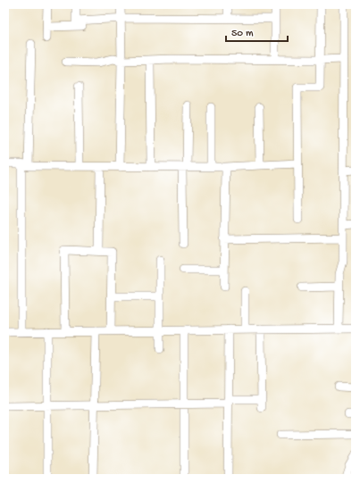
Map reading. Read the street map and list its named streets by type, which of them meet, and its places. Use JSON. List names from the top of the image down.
{
  "scale_bar": "50 m"
}
